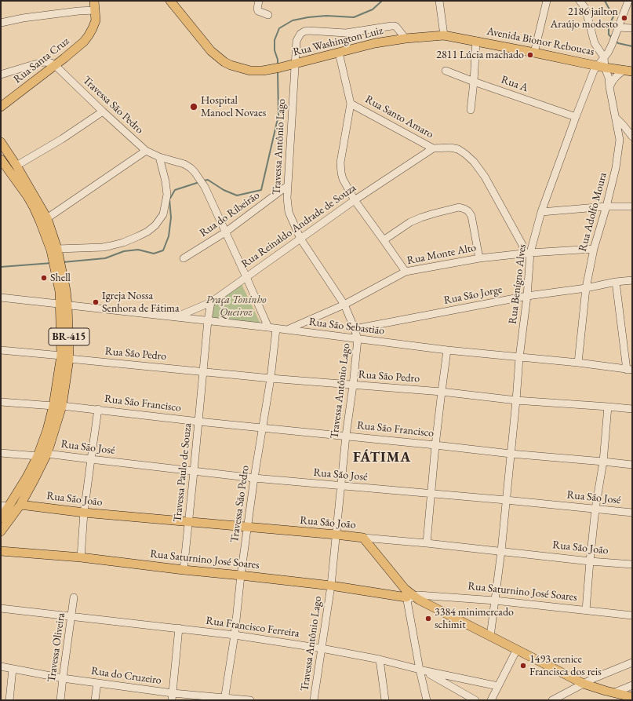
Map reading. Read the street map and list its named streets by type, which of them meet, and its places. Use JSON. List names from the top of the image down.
{
  "streets": {
    "main road": [
      "Rua Washington Luiz",
      "Avenida Bionor Reboucas",
      "Rua Santa Cruz",
      "BR-415",
      "Rua São João",
      "Rua Saturnino José Soares"
    ],
    "street": [
      "Rua A",
      "Travessa São Pedro",
      "Rua Santo Amaro",
      "Travessa Antônio Lago",
      "Rua Adolfo Moura",
      "Rua do Ribeirão",
      "Rua Reinaldo Andrade de Souza",
      "Rua Monte Alto",
      "Rua Benígno Alves",
      "Rua São Jorge",
      "Rua São Sebastião",
      "Rua São Pedro",
      "Rua São Francisco",
      "Rua São José",
      "Travessa Paulo de Souza",
      "Rua Francisco Ferreira",
      "Travessa Oliveira",
      "Rua do Cruzeiro"
    ]
  },
  "crossings": [
    ["Rua Washington Luiz", "Avenida Bionor Reboucas"],
    ["Rua Washington Luiz", "Rua Santo Amaro"],
    ["Rua Washington Luiz", "Travessa Antônio Lago"],
    ["Avenida Bionor Reboucas", "Rua Adolfo Moura"],
    ["Avenida Bionor Reboucas", "Rua Benígno Alves"],
    ["Rua Santa Cruz", "Travessa São Pedro"],
    ["Rua A", "Rua Benígno Alves"],
    ["Travessa São Pedro", "Rua São Sebastião"],
    ["Travessa São Pedro", "Rua São Pedro"],
    ["Travessa São Pedro", "Rua São Francisco"],
    ["Travessa São Pedro", "Rua São José"],
    ["Travessa São Pedro", "Rua São João"],
    ["Travessa São Pedro", "Rua Saturnino José Soares"],
    ["Travessa São Pedro", "Rua Francisco Ferreira"],
    ["Travessa São Pedro", "Rua do Cruzeiro"],
    ["Rua Santo Amaro", "Rua Reinaldo Andrade de Souza"],
    ["Rua Santo Amaro", "Rua Monte Alto"],
    ["Rua Santo Amaro", "Rua Benígno Alves"],
    ["Travessa Antônio Lago", "Rua do Ribeirão"],
    ["Travessa Antônio Lago", "Rua Reinaldo Andrade de Souza"],
    ["Travessa Antônio Lago", "Rua Monte Alto"],
    ["Travessa Antônio Lago", "Rua São Jorge"],
    ["Travessa Antônio Lago", "Rua São Sebastião"],
    ["Travessa Antônio Lago", "Rua São Pedro"],
    ["Travessa Antônio Lago", "Rua São Francisco"],
    ["Travessa Antônio Lago", "Rua São José"],
    ["Travessa Antônio Lago", "Rua São João"],
    ["Travessa Antônio Lago", "Rua Saturnino José Soares"],
    ["Travessa Antônio Lago", "Rua Francisco Ferreira"],
    ["Rua Adolfo Moura", "Rua Monte Alto"],
    ["Rua Adolfo Moura", "Rua Benígno Alves"],
    ["Rua Adolfo Moura", "Rua São Jorge"],
    ["Rua Adolfo Moura", "Rua São Sebastião"],
    ["Rua Reinaldo Andrade de Souza", "Travessa Paulo de Souza"],
    ["Rua Monte Alto", "Rua Benígno Alves"],
    ["Rua Monte Alto", "Rua São Sebastião"],
    ["Rua Benígno Alves", "Rua São Jorge"],
    ["Rua Benígno Alves", "Rua São Sebastião"],
    ["Rua Benígno Alves", "Rua São Pedro"],
    ["Rua Benígno Alves", "Rua São Francisco"],
    ["Rua Benígno Alves", "Rua São José"],
    ["Rua Benígno Alves", "Rua São João"],
    ["Rua Benígno Alves", "Rua Saturnino José Soares"],
    ["Rua São Sebastião", "Travessa Paulo de Souza"],
    ["BR-415", "Rua São Pedro"],
    ["BR-415", "Rua São Francisco"],
    ["BR-415", "Rua São José"],
    ["BR-415", "Rua São João"],
    ["Rua São Pedro", "Travessa Paulo de Souza"],
    ["Rua São Francisco", "Travessa Paulo de Souza"],
    ["Rua São José", "Travessa Paulo de Souza"],
    ["Travessa Paulo de Souza", "Rua São João"],
    ["Travessa Paulo de Souza", "Rua Saturnino José Soares"],
    ["Rua Francisco Ferreira", "Travessa Oliveira"],
    ["Travessa Oliveira", "Rua do Cruzeiro"]
  ],
  "districts": ["FÁTIMA"],
  "parks": ["Praça Toninho Queiroz"],
  "places": [
    "2186 jailton Araújo modesto",
    "2811 Lúcia machado",
    "Hospital Manoel Novaes",
    "Shell",
    "Igreja Nossa Senhora de Fátima",
    "3384 minimercado schimit",
    "1493 erenice Francisca dos reis"
  ]
}
